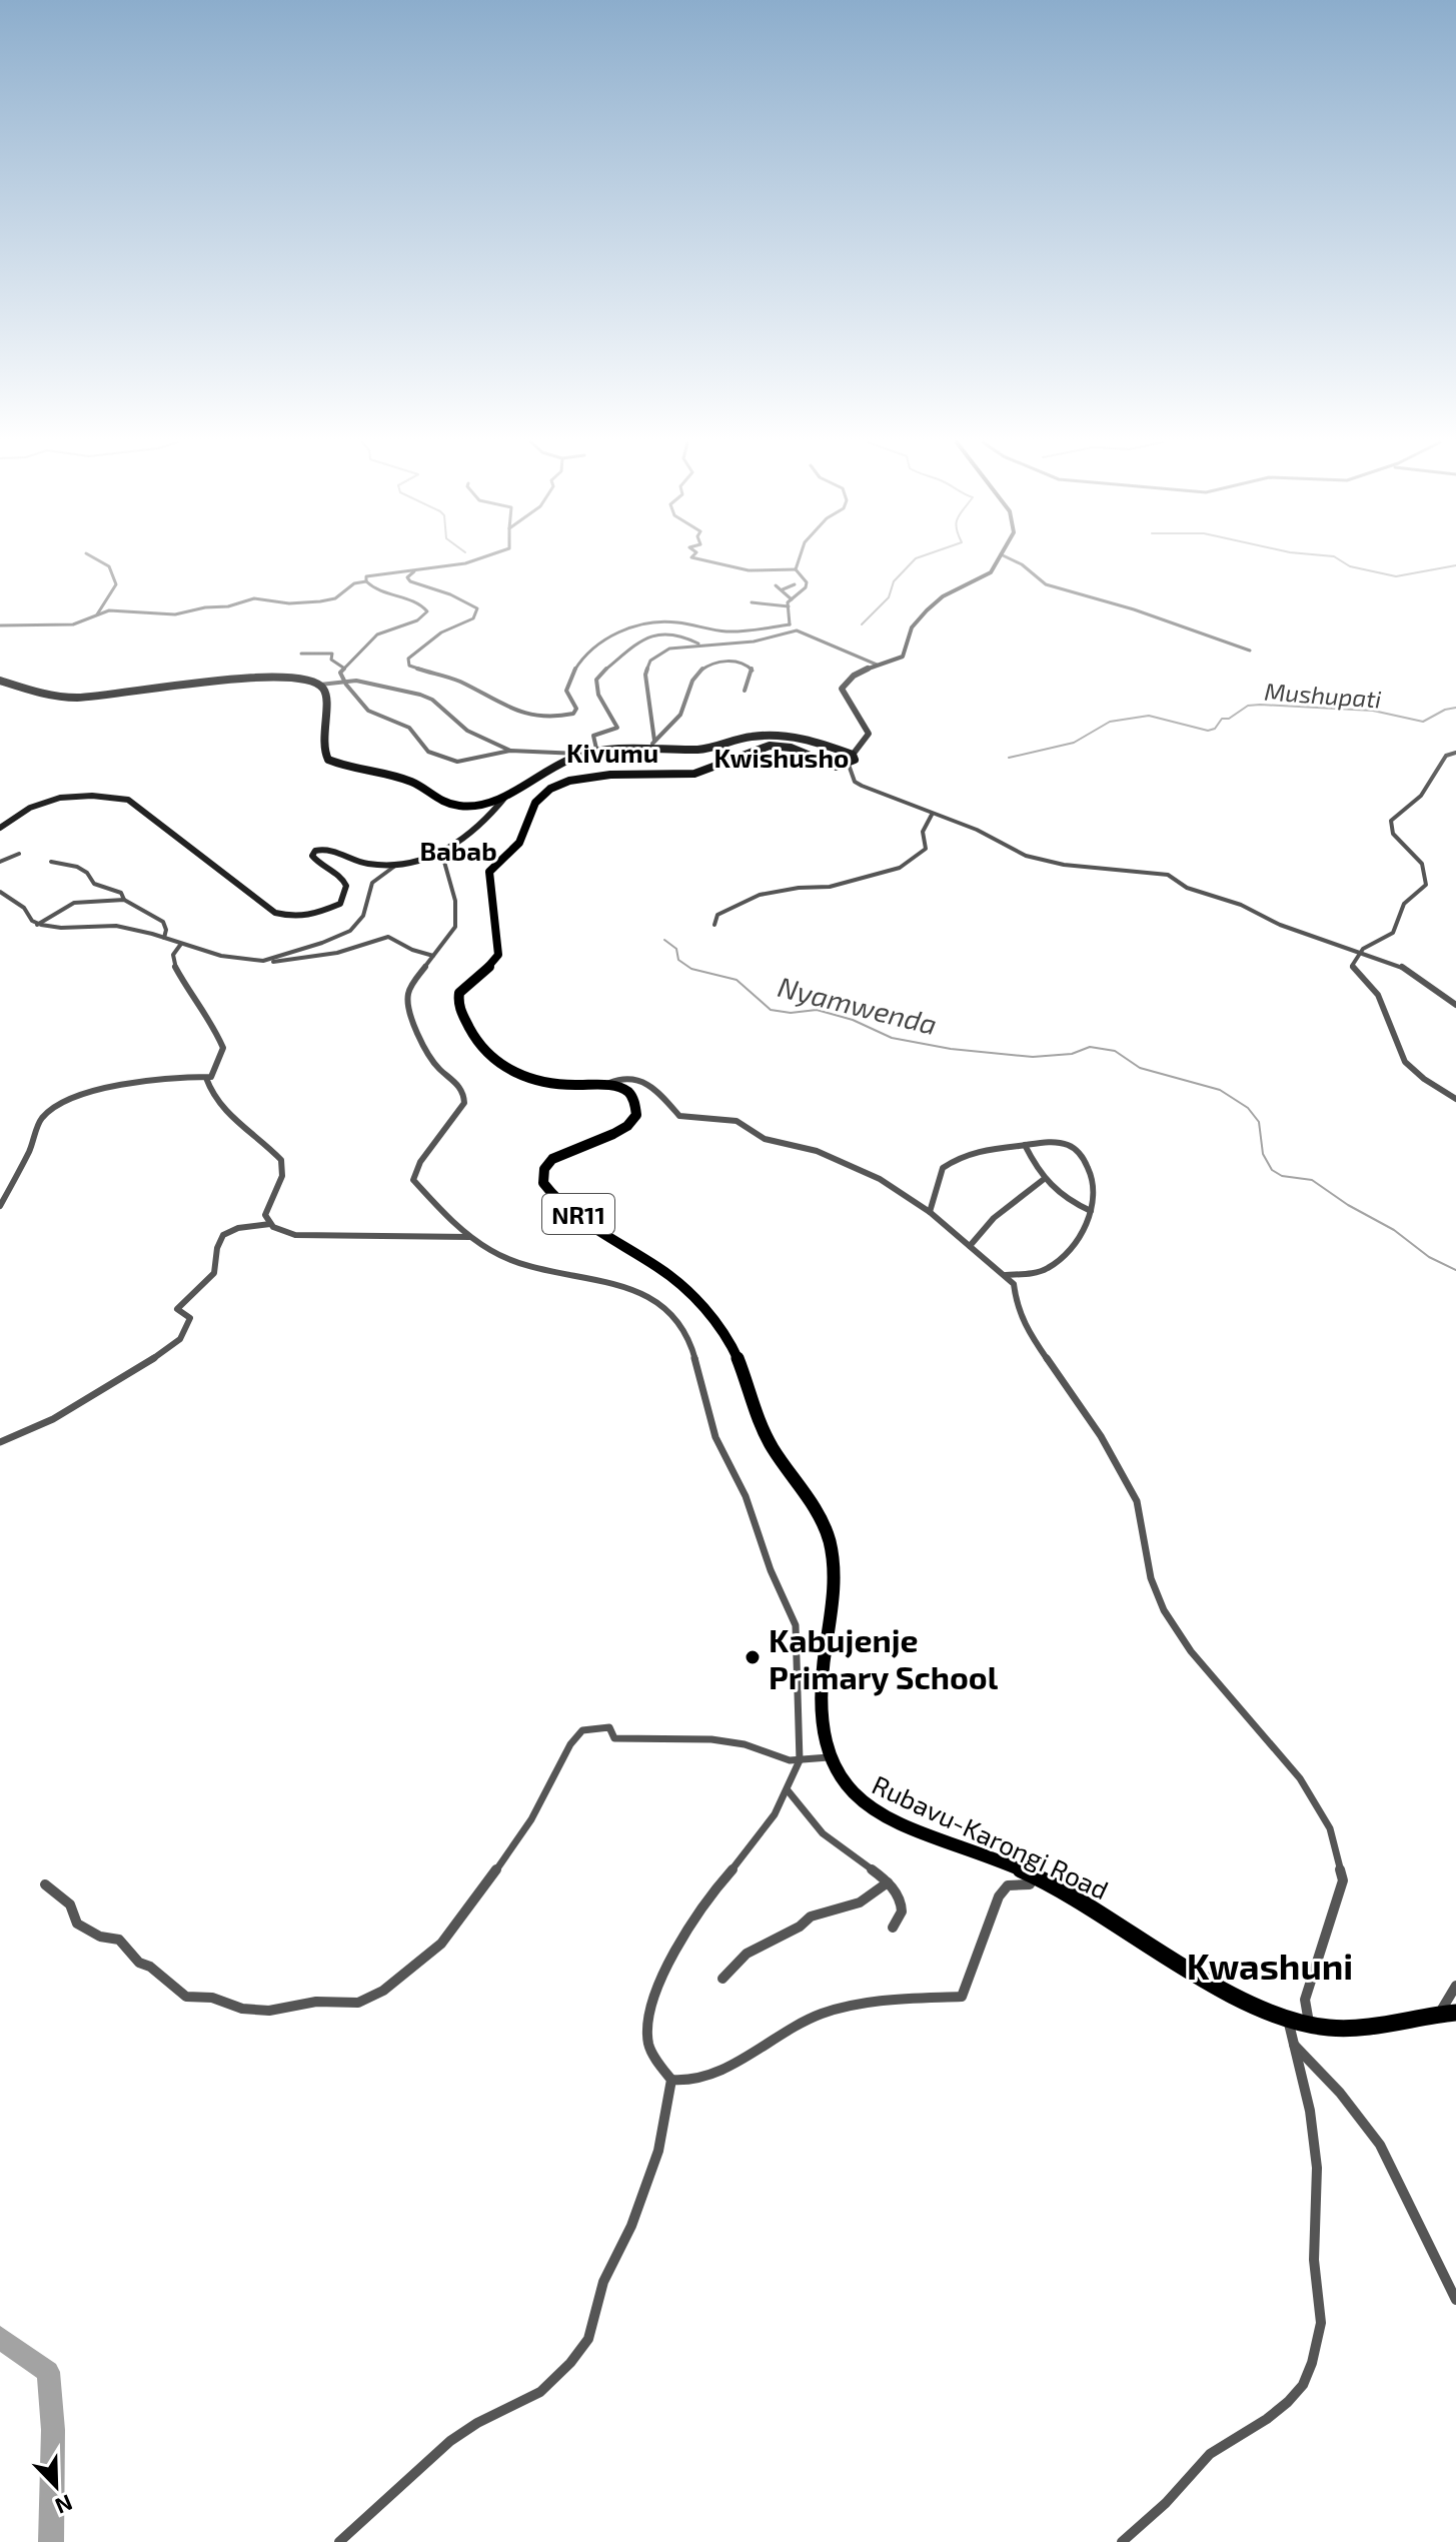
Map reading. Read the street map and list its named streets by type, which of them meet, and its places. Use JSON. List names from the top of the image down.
{
  "streets": {
    "highway": ["NR11", "Rubavu-Karongi Road"]
  },
  "districts": [
    "Kivumu",
    "Kwishusho",
    "Babab",
    "Kwashuni"
  ],
  "water": ["Mushupati", "Nyamwenda"],
  "places": ["Kabujenje Primary School"],
  "north": "bottom right"
}
